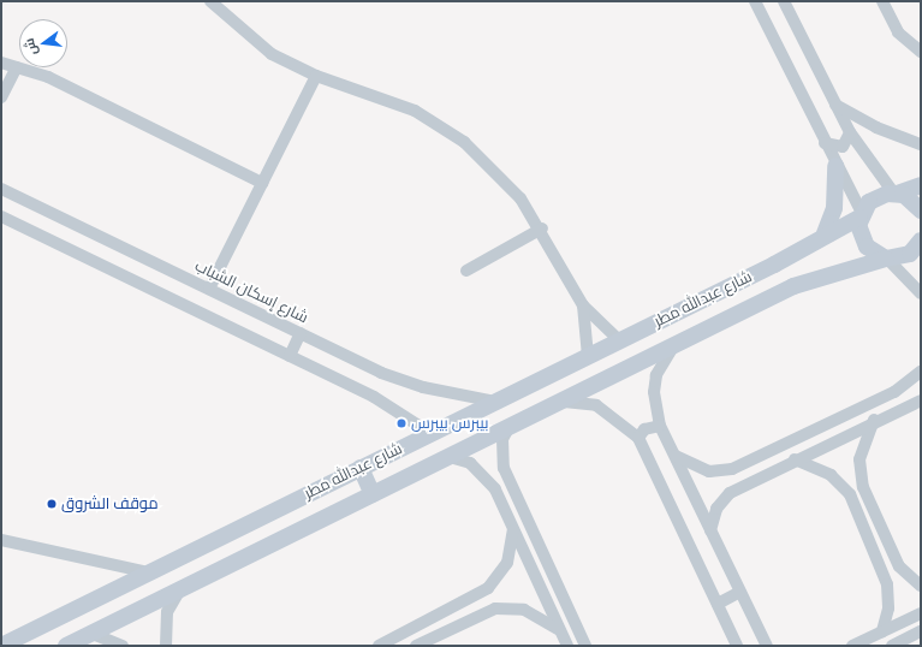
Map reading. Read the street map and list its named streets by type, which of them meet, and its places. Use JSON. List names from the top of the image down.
{
  "streets": {
    "street": ["شارع إسكان الشباب", "شارع عبدالله مطر"]
  },
  "crossings": [
    ["شارع إسكان الشباب", "شارع عبدالله مطر"]
  ],
  "places": ["بيبرس بيبرس", "موقف الشروق"],
  "north": "left"
}
